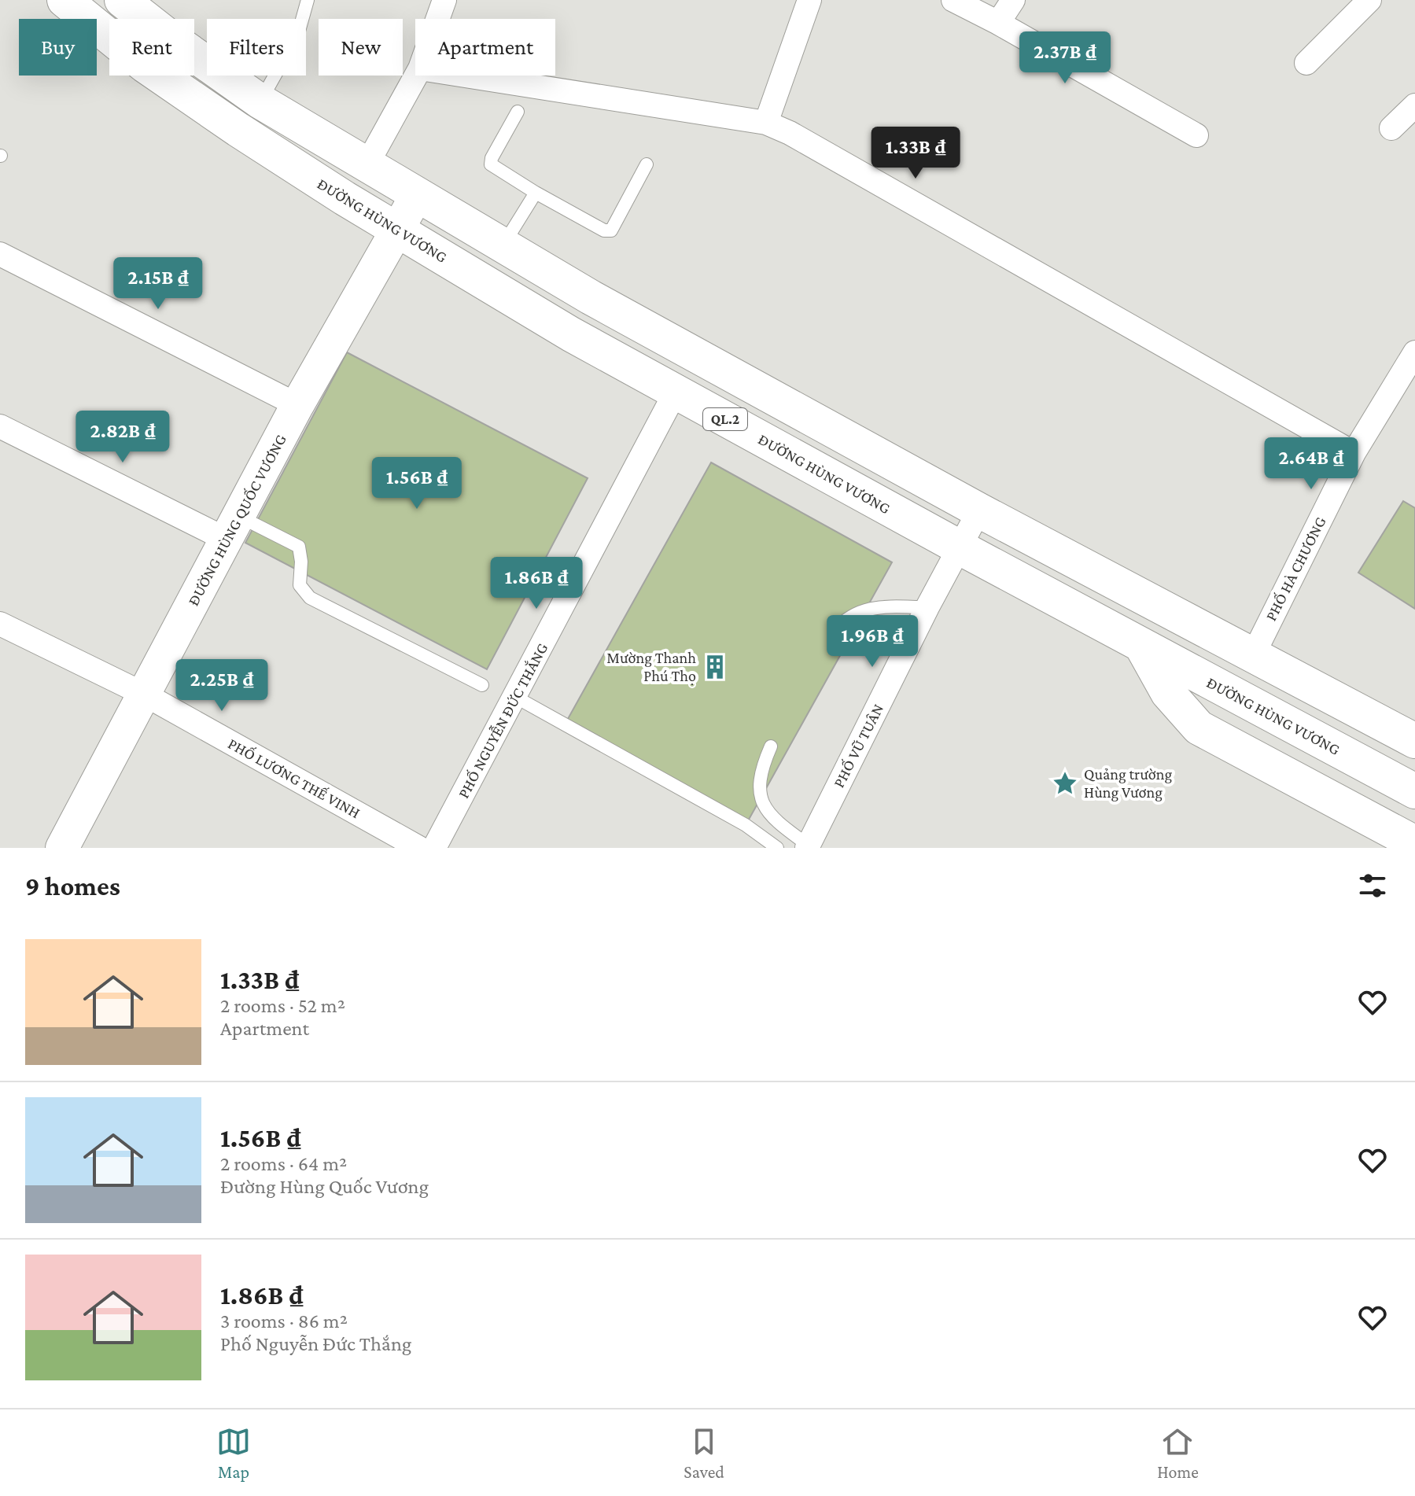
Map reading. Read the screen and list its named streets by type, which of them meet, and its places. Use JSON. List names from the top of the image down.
{
  "streets": {
    "main road": ["ĐƯỜNG HÙNG VƯƠNG", "QL.2"],
    "street": [
      "ĐƯỜNG HÙNG QUỐC VƯƠNG",
      "PHỐ HÀ CHƯƠNG",
      "PHỐ NGUYỄN ĐỨC THẮNG",
      "PHỐ VŨ TUÂN",
      "PHỐ LƯƠNG THẾ VINH"
    ]
  },
  "crossings": [
    ["ĐƯỜNG HÙNG VƯƠNG", "ĐƯỜNG HÙNG QUỐC VƯƠNG"],
    ["ĐƯỜNG HÙNG VƯƠNG", "PHỐ NGUYỄN ĐỨC THẮNG"],
    ["ĐƯỜNG HÙNG VƯƠNG", "PHỐ VŨ TUÂN"],
    ["QL.2", "ĐƯỜNG HÙNG QUỐC VƯƠNG"],
    ["QL.2", "PHỐ HÀ CHƯƠNG"],
    ["QL.2", "PHỐ VŨ TUÂN"],
    ["ĐƯỜNG HÙNG QUỐC VƯƠNG", "PHỐ LƯƠNG THẾ VINH"]
  ],
  "places": {
    "building": ["Mường Thanh Phú Thọ"],
    "place": ["Quảng trường Hùng Vương"]
  },
  "page": {
    "chip": [
      "Buy",
      "Rent",
      "Filters",
      "New",
      "Apartment"
    ],
    "price": [
      "2.37B ₫",
      "1.33B ₫",
      "2.15B ₫",
      "2.82B ₫",
      "2.64B ₫",
      "1.56B ₫",
      "1.86B ₫",
      "1.96B ₫",
      "2.25B ₫"
    ],
    "heading": "9 homes",
    "list": [
      {
        "name": "1.33B ₫",
        "note": "2 rooms · 52 m² · Apartment"
      },
      {
        "name": "1.56B ₫",
        "note": "2 rooms · 64 m² · Đường Hùng Quốc Vương"
      },
      {
        "name": "1.86B ₫",
        "note": "3 rooms · 86 m² · Phố Nguyễn Đức Thắng"
      }
    ],
    "tabs": ["Map", "Saved", "Home"]
  }
}
